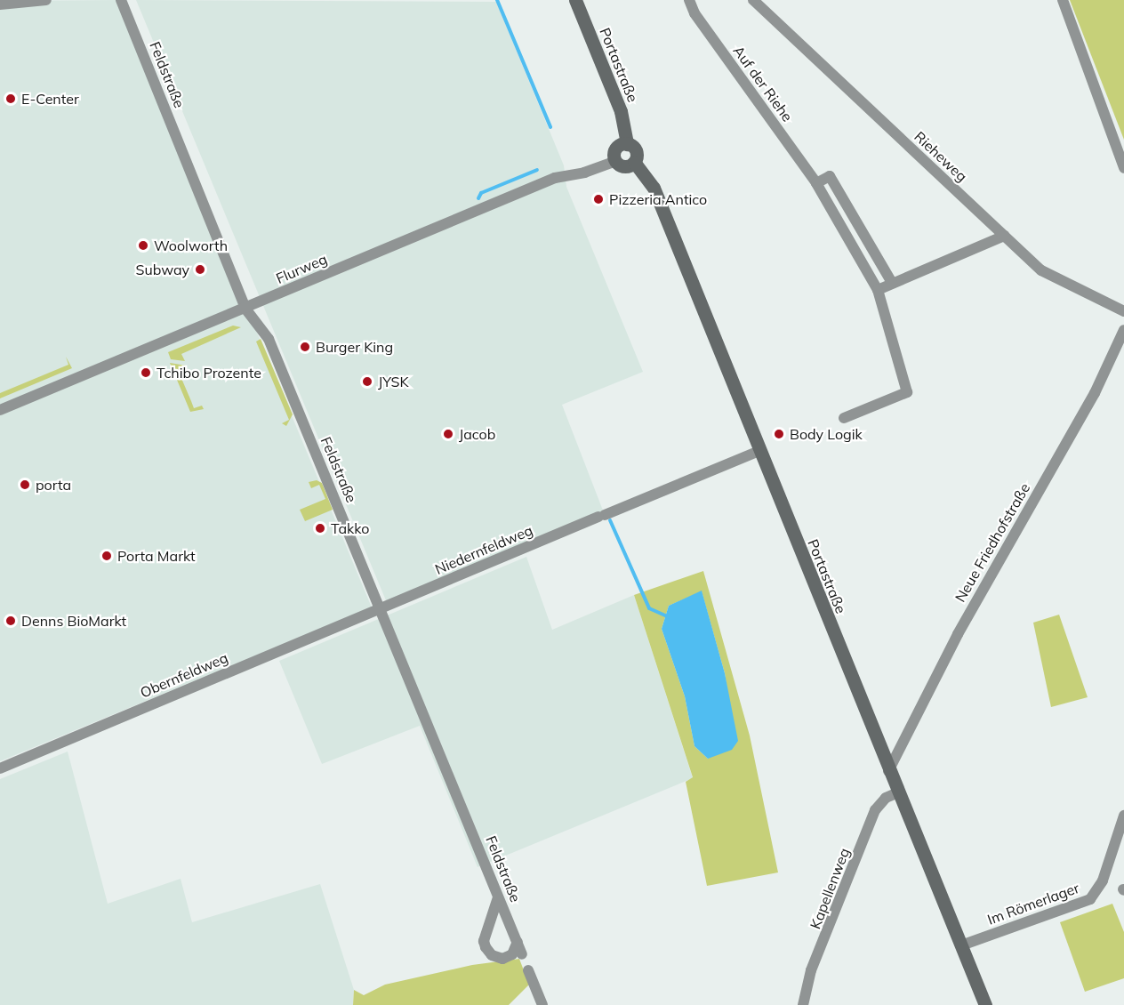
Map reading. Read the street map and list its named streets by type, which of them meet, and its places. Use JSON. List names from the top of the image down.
{
  "streets": {
    "main road": ["Portastraße"],
    "street": [
      "Feldstraße",
      "Auf der Riehe",
      "Rieheweg",
      "Flurweg",
      "Neue Friedhofstraße",
      "Niedernfeldweg",
      "Obernfeldweg",
      "Kapellenweg",
      "Im Römerlager"
    ]
  },
  "crossings": [
    ["Portastraße", "Flurweg"],
    ["Portastraße", "Neue Friedhofstraße"],
    ["Portastraße", "Niedernfeldweg"],
    ["Portastraße", "Kapellenweg"],
    ["Portastraße", "Im Römerlager"],
    ["Feldstraße", "Flurweg"],
    ["Feldstraße", "Niedernfeldweg"],
    ["Feldstraße", "Obernfeldweg"],
    ["Niedernfeldweg", "Obernfeldweg"]
  ],
  "places": [
    "E-Center",
    "Pizzeria Antico",
    "Woolworth",
    "Subway",
    "Burger King",
    "Tchibo Prozente",
    "JYSK",
    "Jacob",
    "Body Logik",
    "porta",
    "Takko",
    "Porta Markt",
    "Denns BioMarkt"
  ]
}
